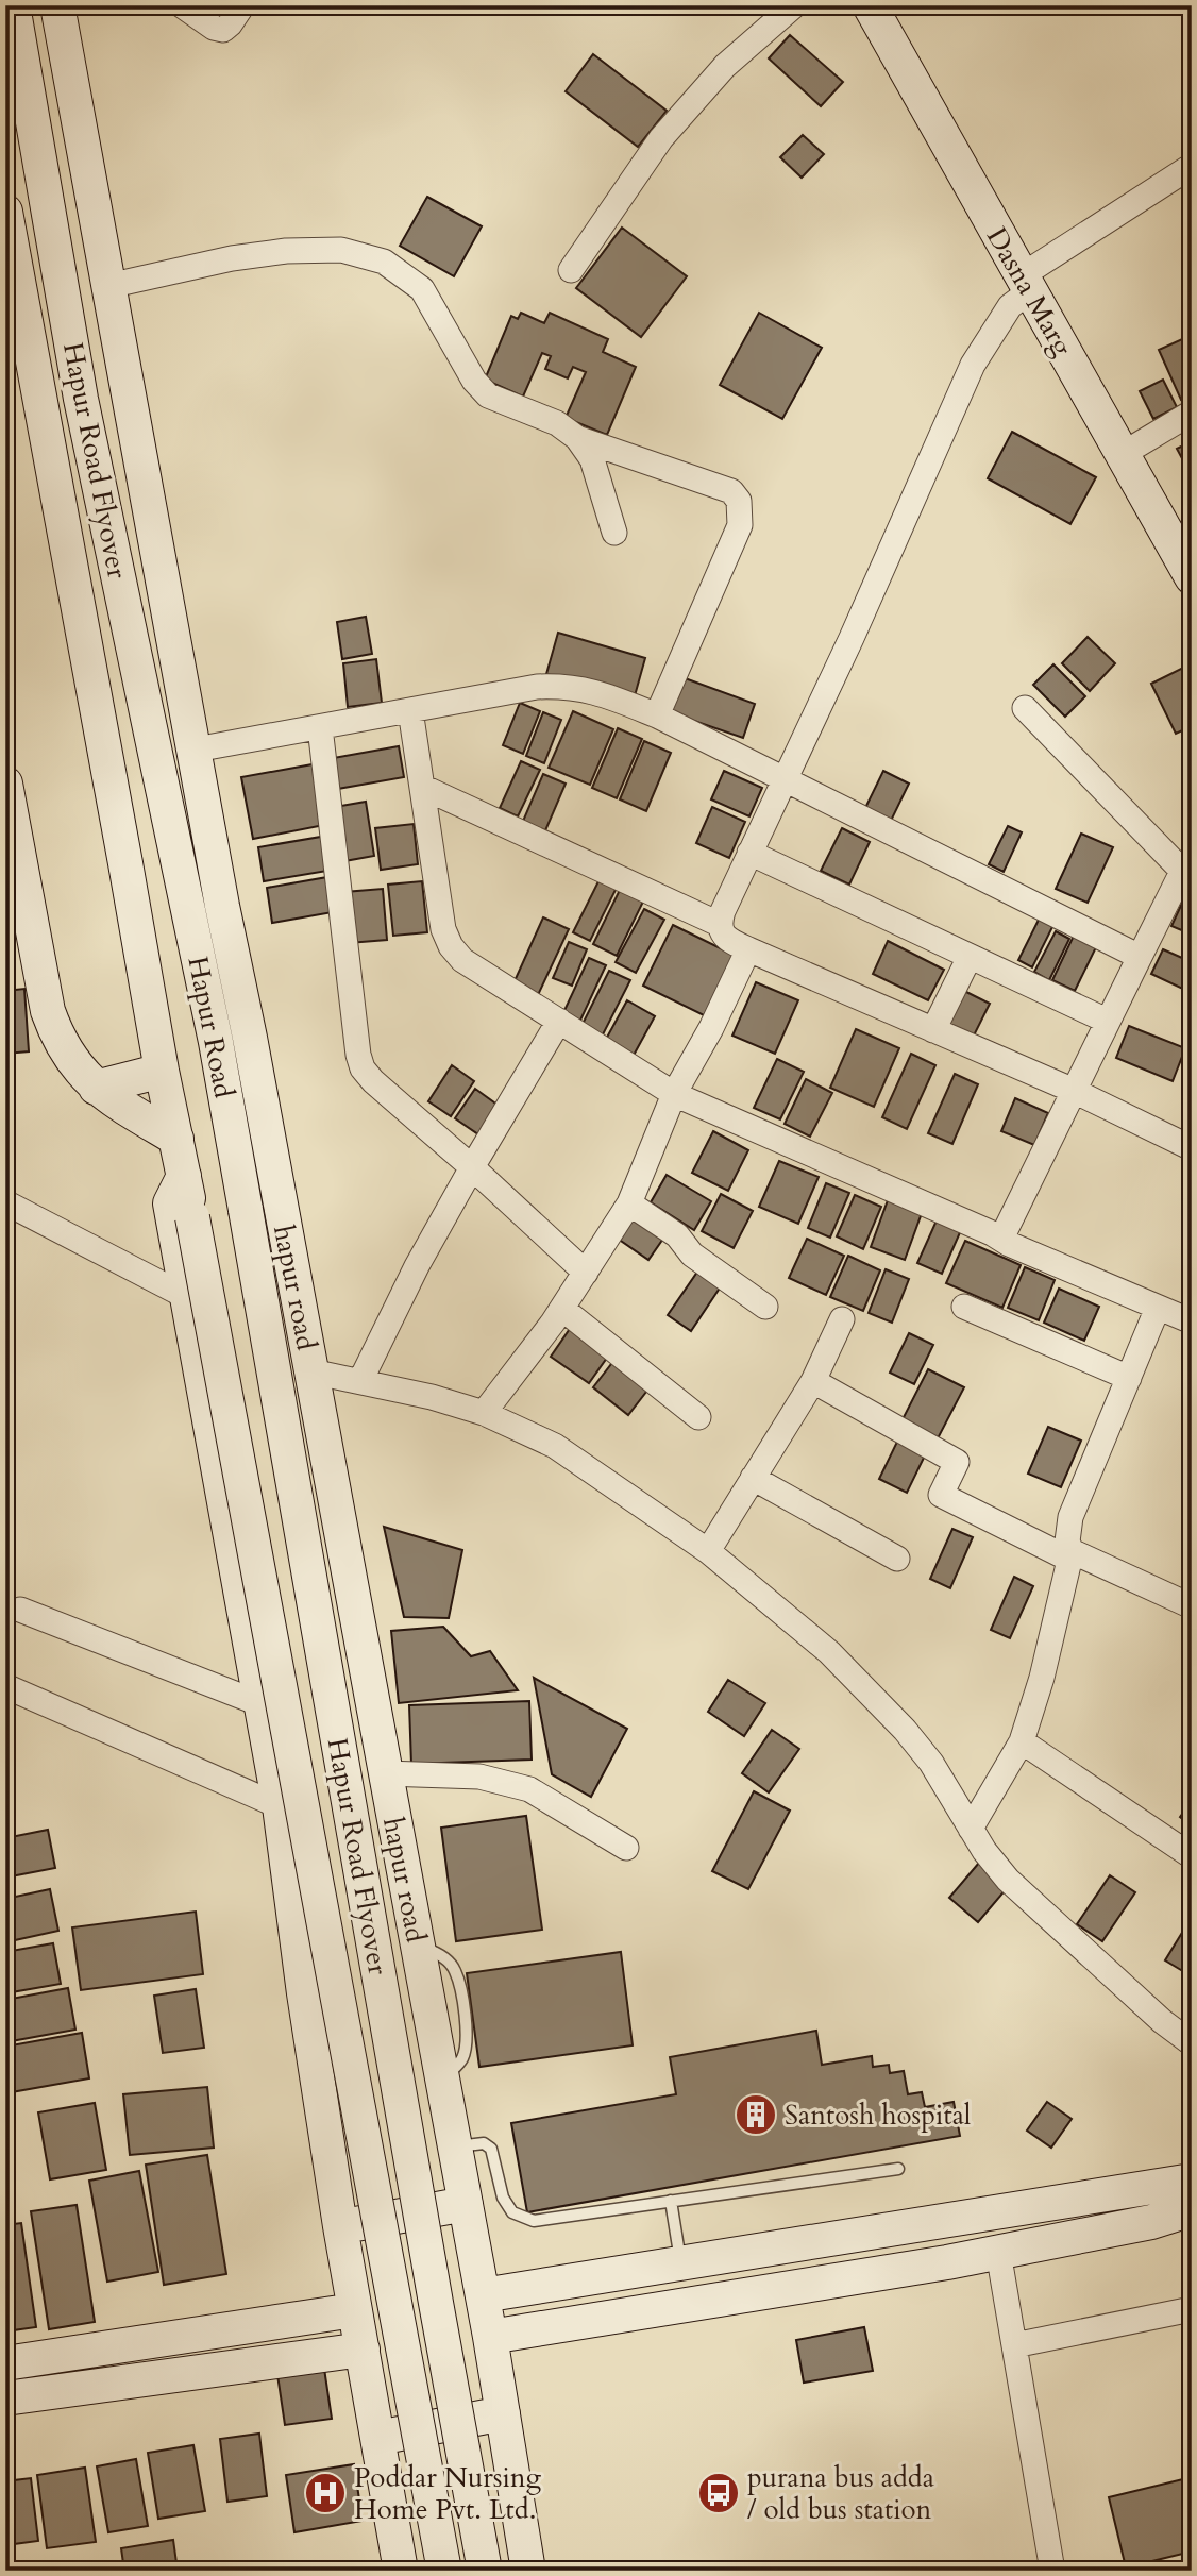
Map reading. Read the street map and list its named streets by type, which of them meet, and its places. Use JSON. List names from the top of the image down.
{
  "streets": {
    "street": [
      "Dasna Marg",
      "Hapur Road Flyover",
      "Hapur Road",
      "hapur road"
    ]
  },
  "crossings": [
    ["Hapur Road Flyover", "Hapur Road"]
  ],
  "places": {
    "building": ["Santosh hospital"],
    "hospital": ["Poddar Nursing Home Pvt. Ltd."],
    "bus stop": ["purana bus adda / old bus station"]
  }
}
